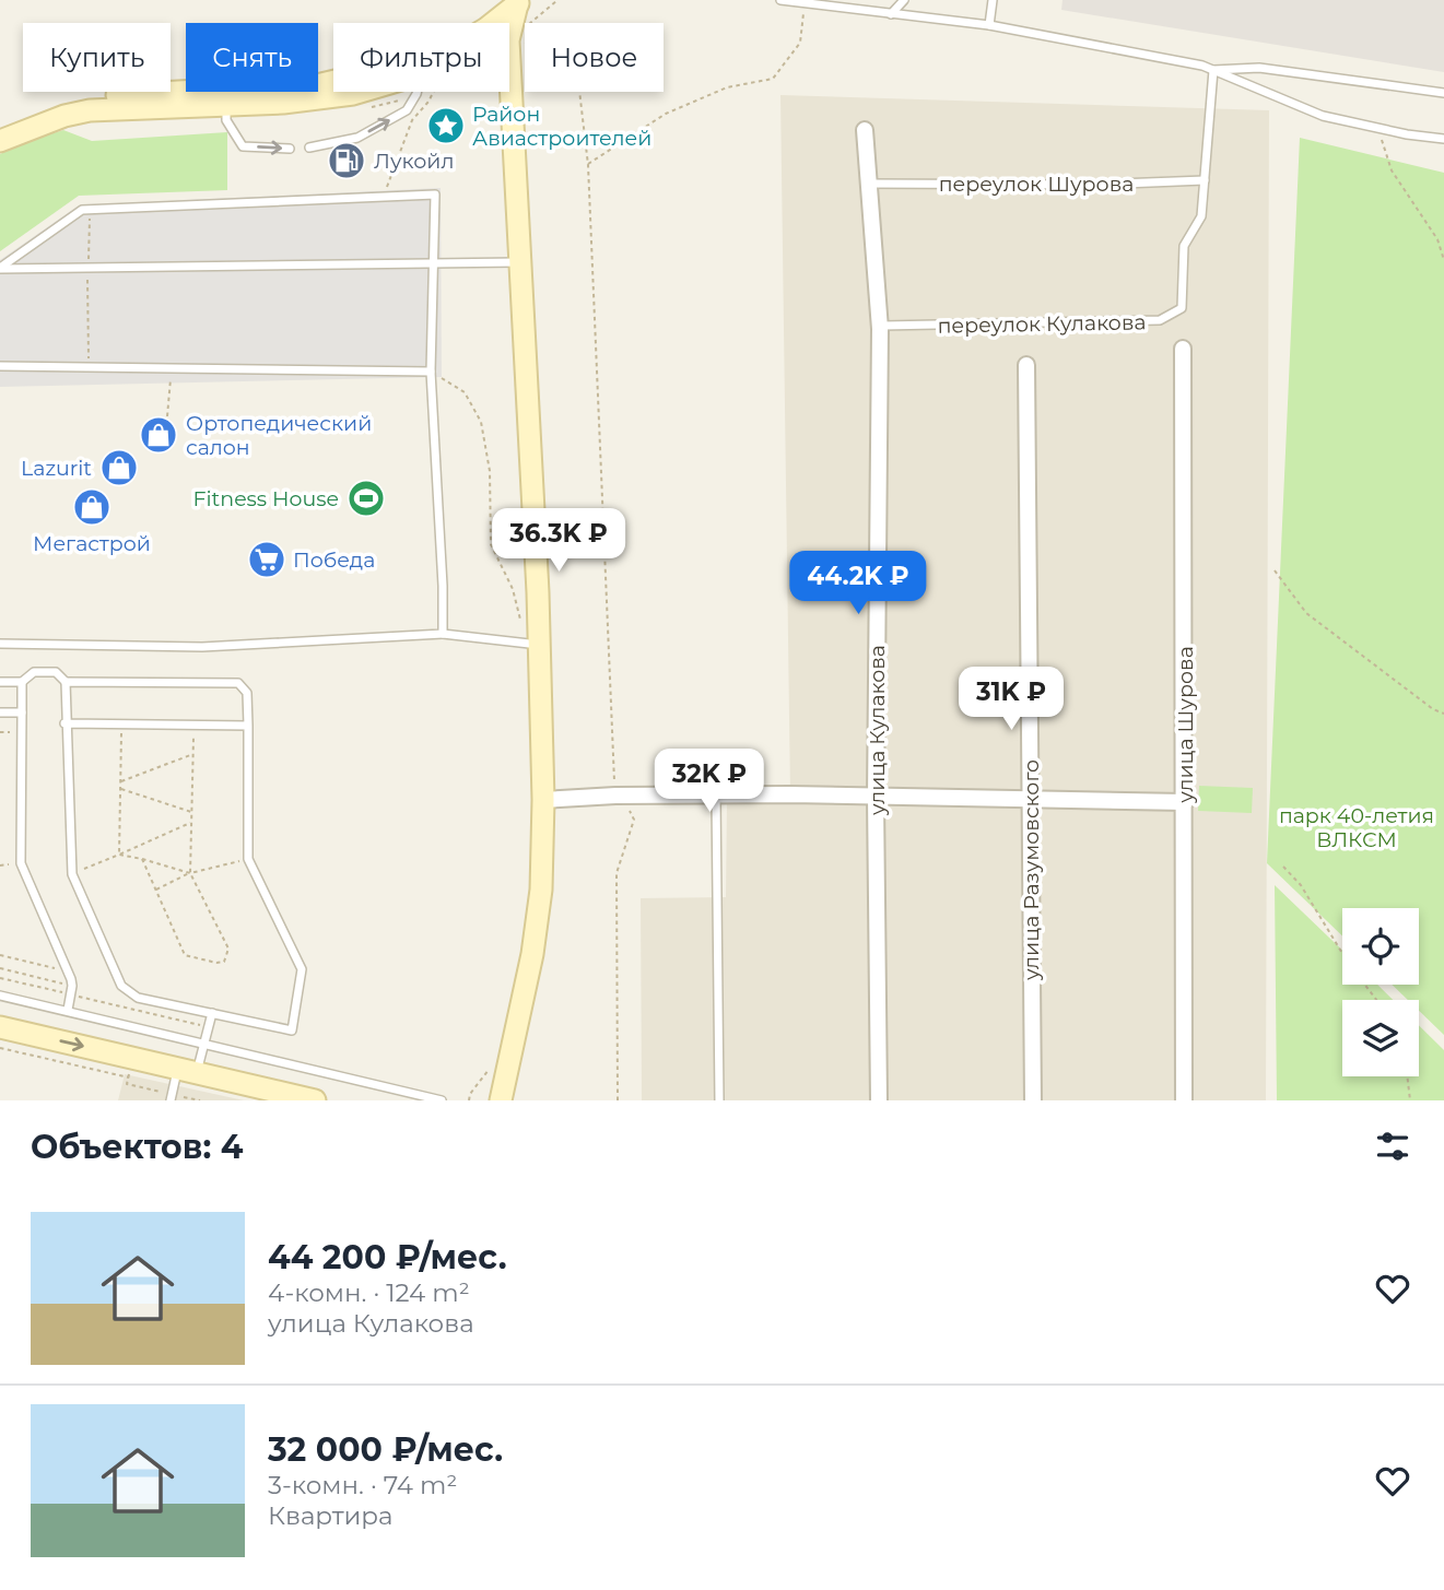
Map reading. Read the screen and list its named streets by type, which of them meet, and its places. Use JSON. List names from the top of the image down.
{
  "streets": {
    "street": ["улица Шурова", "улица Кулакова", "улица Разумовского"],
    "lane": ["переулок Шурова", "переулок Кулакова"]
  },
  "crossings": [
    ["переулок Шурова", "переулок Кулакова"],
    ["переулок Шурова", "улица Кулакова"]
  ],
  "parks": ["парк 40-летия ВЛКСМ"],
  "places": {
    "place": ["Район Авиастроителей"],
    "fuel station": ["Лукойл"],
    "shop": ["Ортопедический салон", "Lazurit", "Мегастрой"],
    "sports": ["Fitness House"],
    "supermarket": ["Победа"]
  },
  "page": {
    "chip": [
      "Купить",
      "Снять",
      "Фильтры",
      "Новое"
    ],
    "price": [
      "36.3K ₽",
      "44.2K ₽",
      "31K ₽",
      "32K ₽"
    ],
    "heading": "Объектов: 4",
    "list": [
      {
        "name": "44 200 ₽/мес.",
        "note": "4-комн. · 124 m² · улица Кулакова"
      },
      {
        "name": "32 000 ₽/мес.",
        "note": "3-комн. · 74 m² · Квартира"
      }
    ]
  }
}
